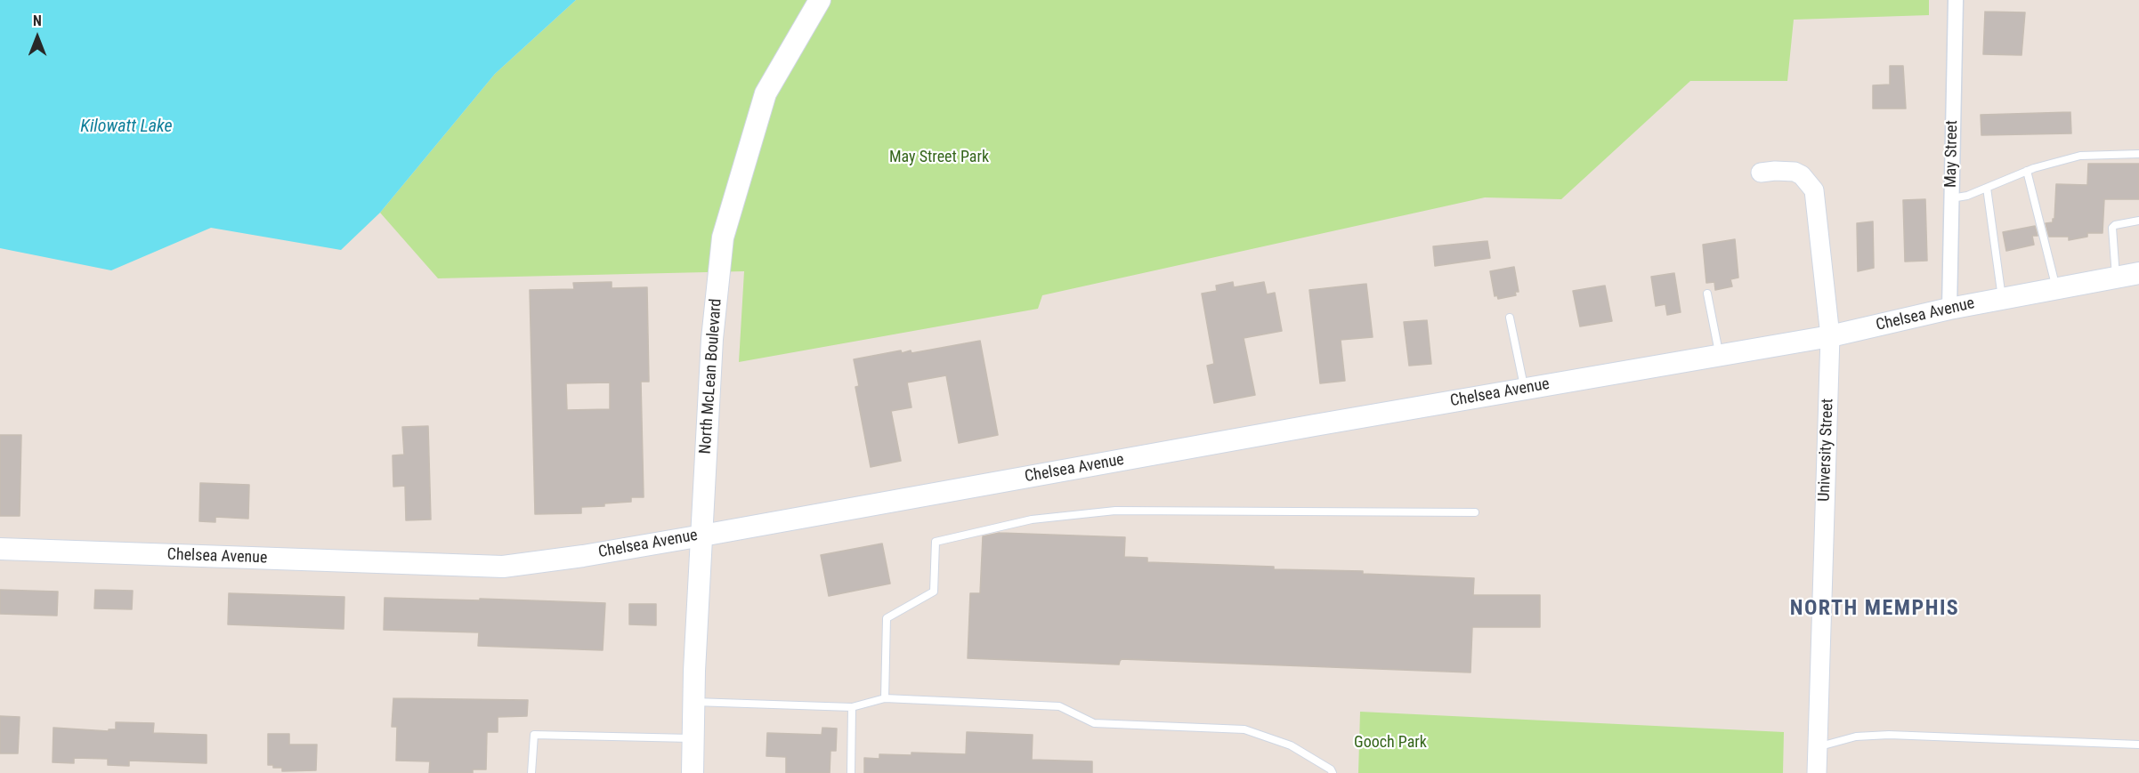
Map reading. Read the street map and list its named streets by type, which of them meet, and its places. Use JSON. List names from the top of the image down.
{
  "streets": {
    "main road": ["Chelsea Avenue", "North McLean Boulevard"],
    "street": ["May Street", "University Street"]
  },
  "crossings": [
    ["May Street", "Chelsea Avenue"],
    ["Chelsea Avenue", "North McLean Boulevard"],
    ["Chelsea Avenue", "University Street"]
  ],
  "districts": ["NORTH MEMPHIS"],
  "water": ["Kilowatt Lake"],
  "parks": ["May Street Park", "Gooch Park"],
  "north": "top"
}
